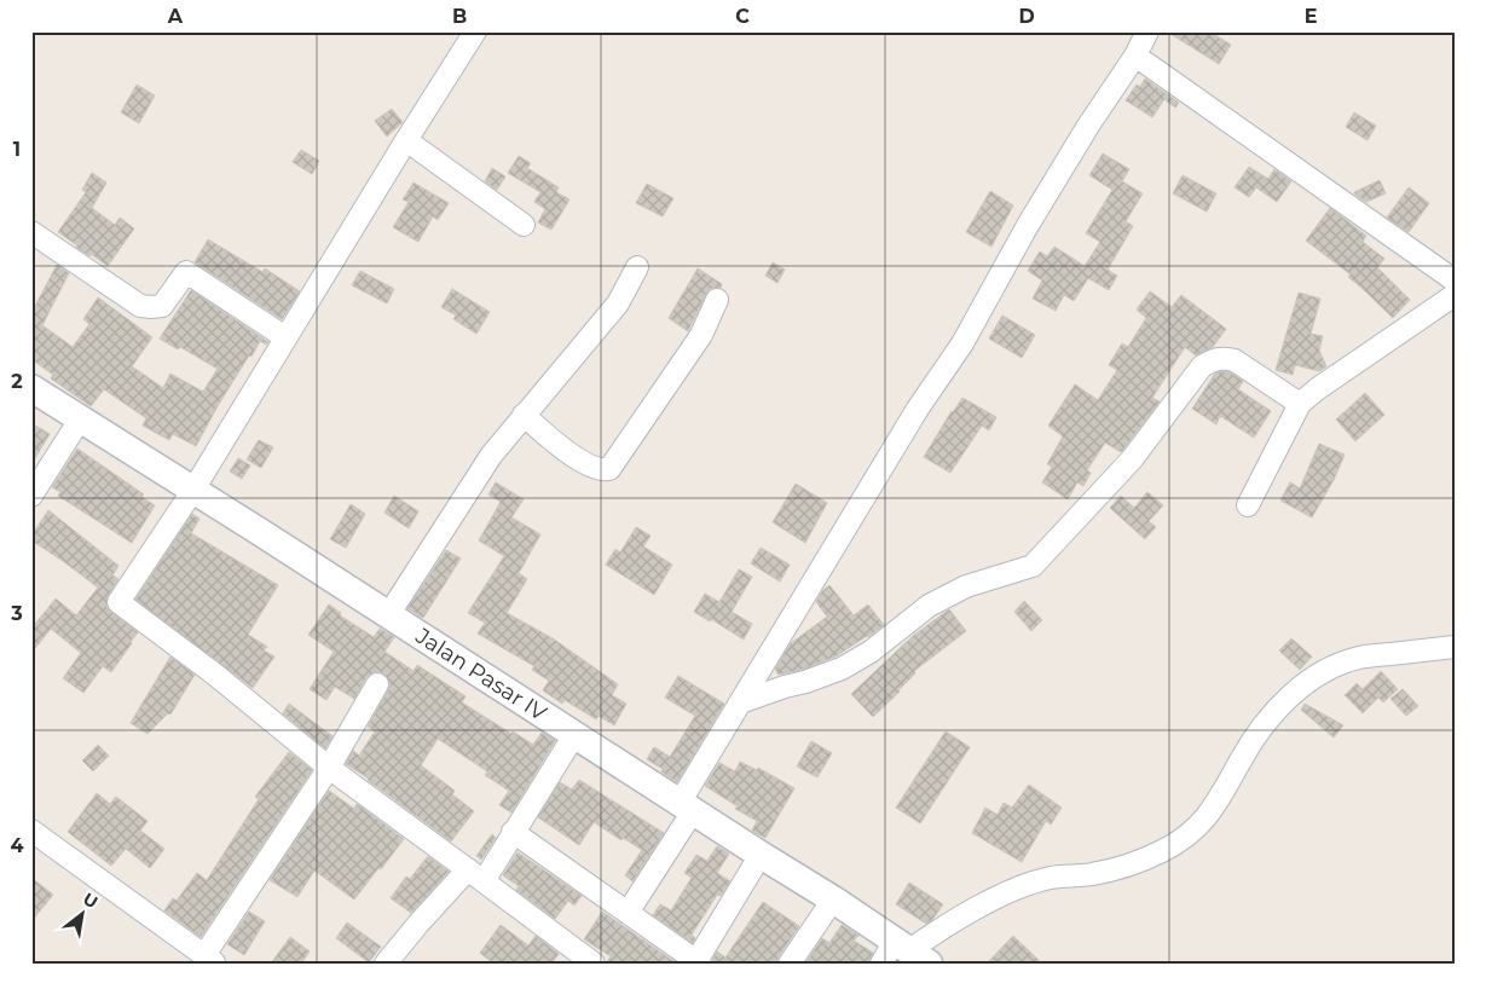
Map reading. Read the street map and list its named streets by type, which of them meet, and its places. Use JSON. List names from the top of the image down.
{
  "streets": {
    "street": ["Jalan Pasar IV"]
  },
  "north": "top right",
  "grid": {
    "columns": [
      "A",
      "B",
      "C",
      "D",
      "E"
    ],
    "rows": [
      "1",
      "2",
      "3",
      "4"
    ]
  }
}
